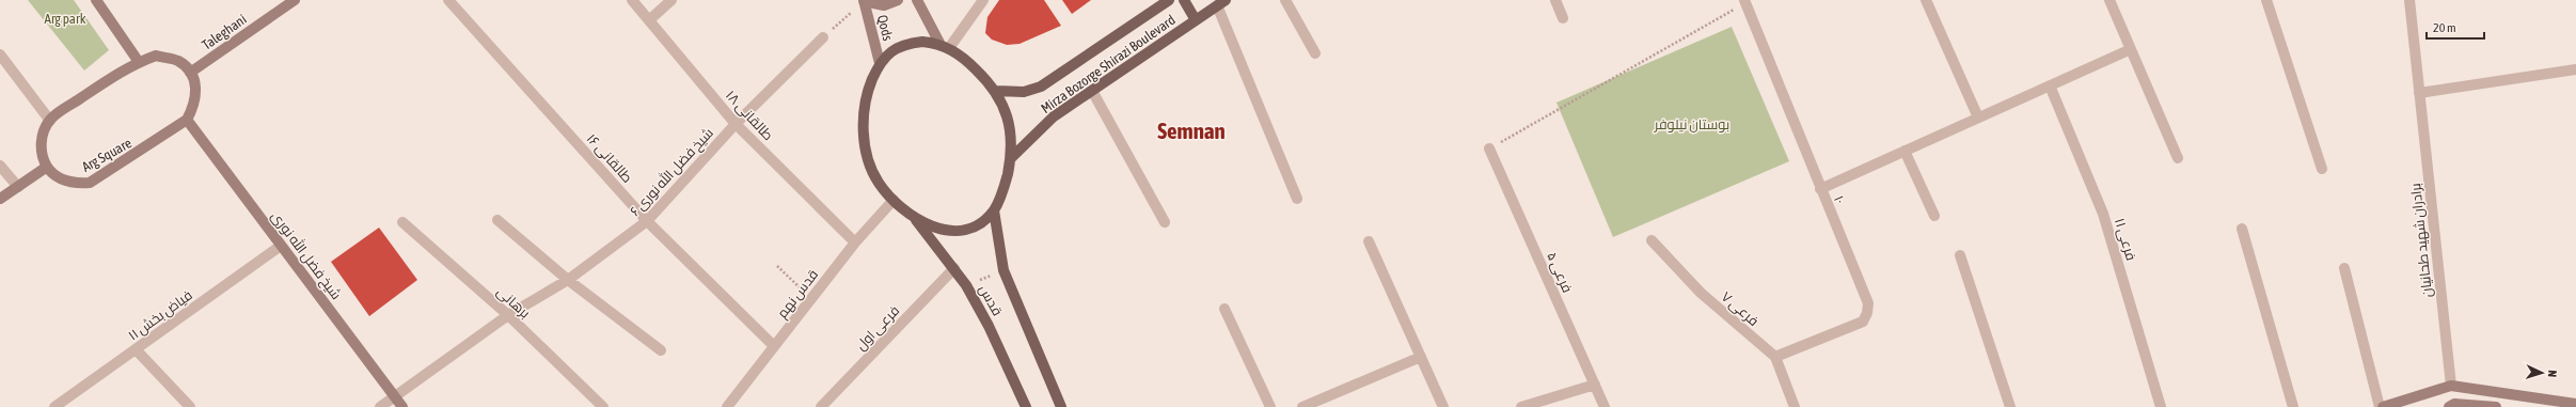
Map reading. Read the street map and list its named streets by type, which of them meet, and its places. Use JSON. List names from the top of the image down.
{
  "streets": {
    "main road": [
      "Qods",
      "Taleghani",
      "Mirza Bozorge Shirazi Boulevard",
      "Arg Square",
      "شیخ فضل الله نوری",
      "قدس"
    ],
    "street": [
      "طالقانی ۱۸",
      "طالقانی ۱۶",
      "شیخ فضل الله نوری ۶",
      "۱۰",
      "فرعی ۱۱",
      "برادران شهید طحانیان",
      "فرعی ۵",
      "قدس نهم",
      "برهانی",
      "فرعی ۷",
      "فیاض بخش ۱۱",
      "فرعی اول"
    ]
  },
  "crossings": [
    ["طالقانی ۱۸", "شیخ فضل الله نوری ۶"],
    ["طالقانی ۱۸", "قدس نهم"],
    ["Arg Square", "شیخ فضل الله نوری"],
    ["طالقانی ۱۶", "شیخ فضل الله نوری ۶"],
    ["طالقانی ۱۶", "قدس نهم"],
    ["شیخ فضل الله نوری ۶", "شیخ فضل الله نوری"],
    ["شیخ فضل الله نوری ۶", "برهانی"],
    ["۱۰", "فرعی ۷"],
    ["شیخ فضل الله نوری", "فیاض بخش ۱۱"],
    ["قدس", "فرعی اول"]
  ],
  "districts": ["Semnan"],
  "parks": ["Arg park", "بوستان نیلوفر"],
  "scale_bar": "20 m",
  "north": "right"
}
